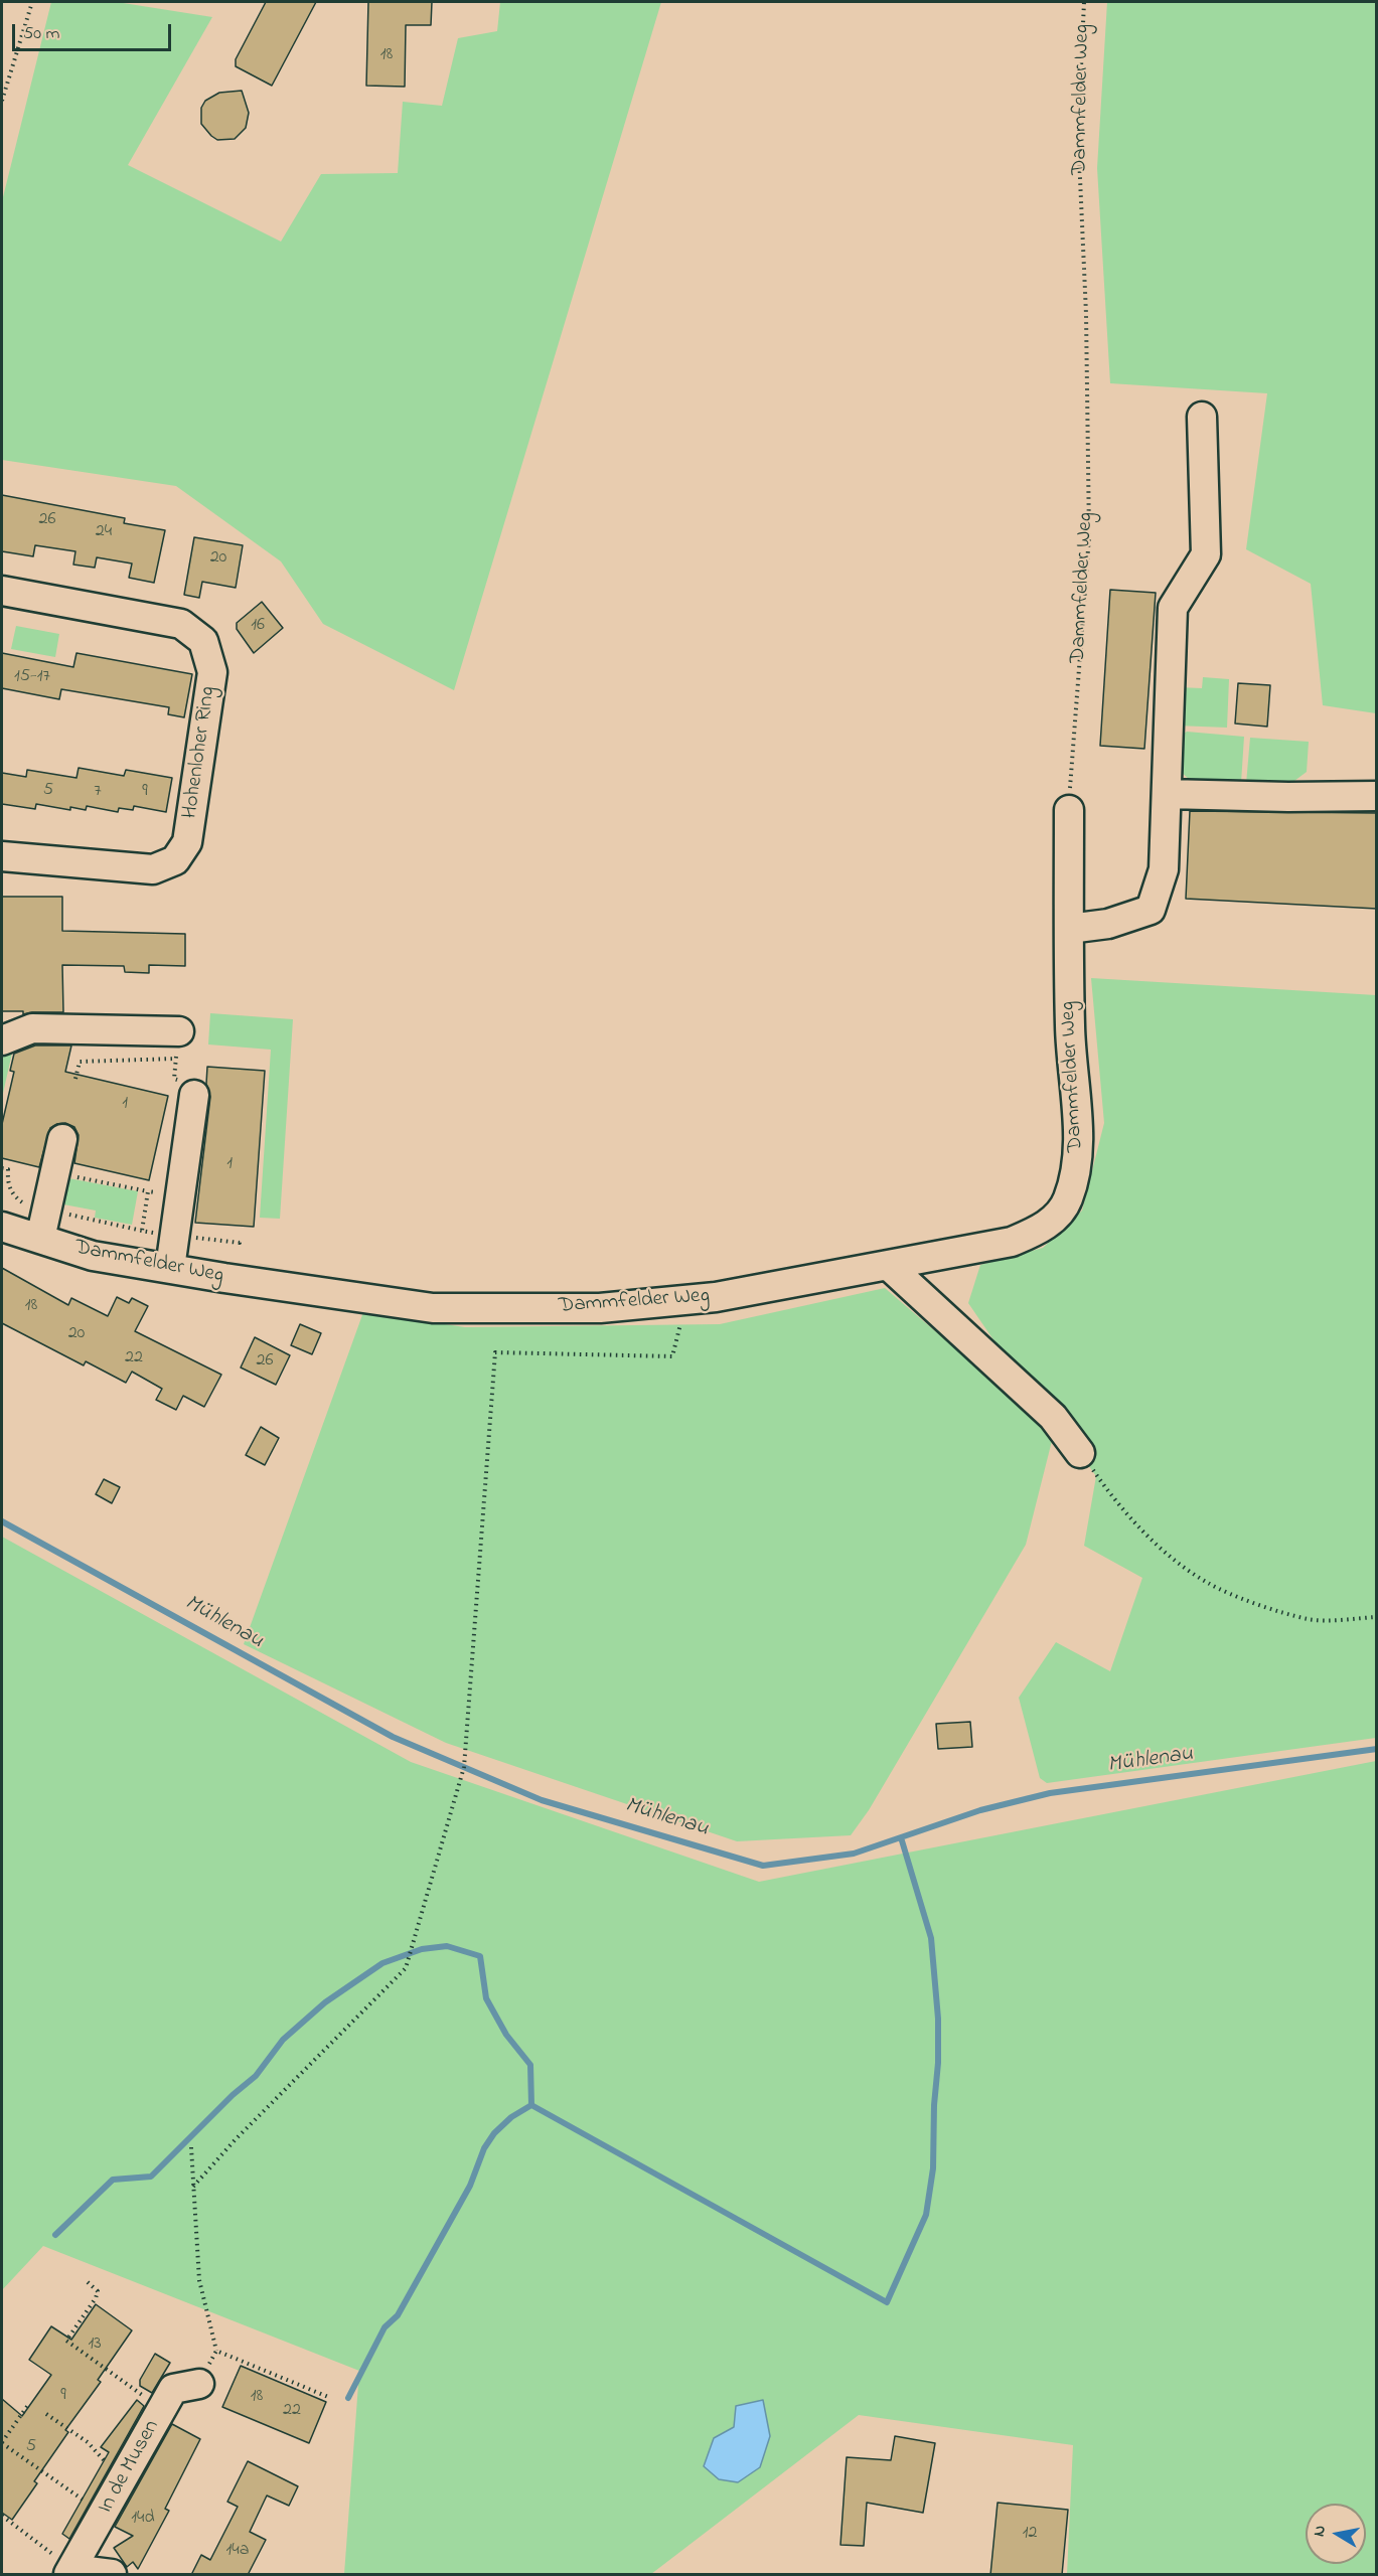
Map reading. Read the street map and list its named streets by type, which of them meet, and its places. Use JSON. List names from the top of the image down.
{
  "streets": {
    "street": ["Dammfelder Weg", "Hohenloher Ring", "In de Musen"]
  },
  "water": ["Mühlenau"],
  "house_numbers": [
    "18",
    "26",
    "24",
    "20",
    "16",
    "15-17",
    "5",
    "7",
    "9",
    "1",
    "1",
    "18",
    "20",
    "22",
    "26",
    "13",
    "9",
    "18",
    "22",
    "5",
    "14d",
    "12",
    "14a"
  ],
  "scale_bar": "50 m",
  "north": "left"
}
